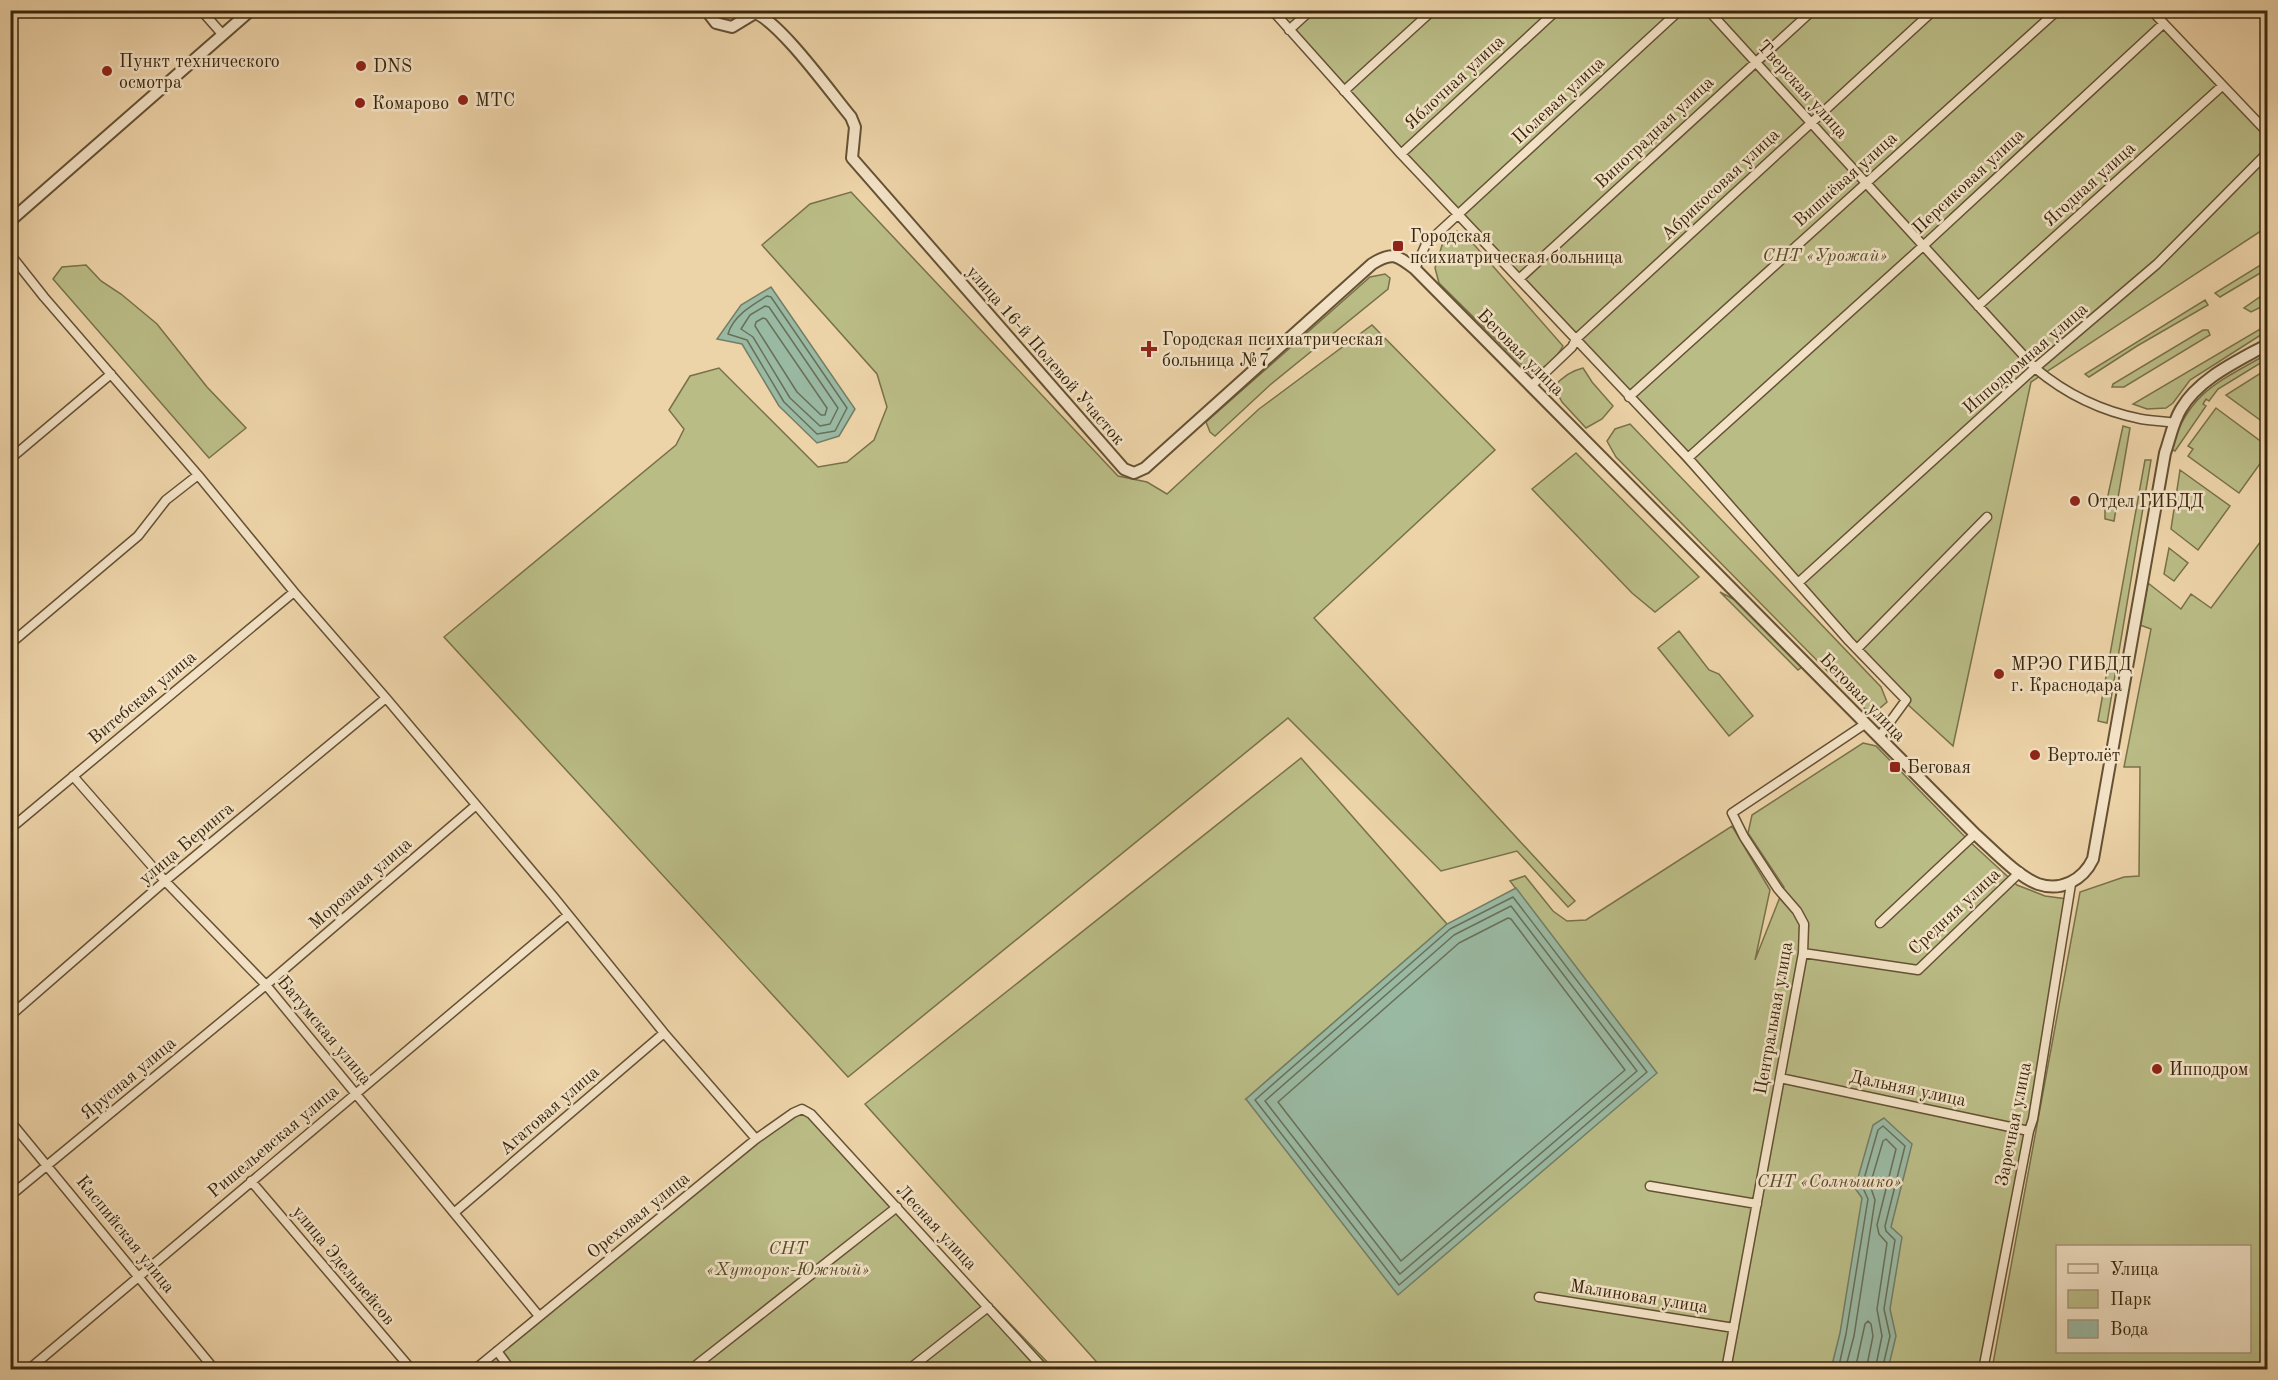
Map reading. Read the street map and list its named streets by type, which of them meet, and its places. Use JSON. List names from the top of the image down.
{
  "streets": {
    "street": [
      "Яблочная улица",
      "Тверская улица",
      "Полевая улица",
      "Виноградная улица",
      "Вишнёвая улица",
      "Персиковая улица",
      "Абрикосовая улица",
      "Ягодная улица",
      "Беговая улица",
      "улица 16-й Полевой Участок",
      "Ипподромная улица",
      "Витебская улица",
      "улица Беринга",
      "Морозная улица",
      "Средняя улица",
      "Центральная улица",
      "Батумская улица",
      "Ярусная улица",
      "Дальняя улица",
      "Агатовая улица",
      "Заречная улица",
      "Ришельевская улица",
      "Ореховая улица",
      "Лесная улица",
      "Каспийская улица",
      "улица Эдельвейсов",
      "Малиновая улица"
    ]
  },
  "crossings": [
    ["Тверская улица", "Виноградная улица"],
    ["Тверская улица", "Вишнёвая улица"],
    ["Тверская улица", "Персиковая улица"],
    ["Тверская улица", "Абрикосовая улица"],
    ["Тверская улица", "Ягодная улица"],
    ["Тверская улица", "Ипподромная улица"],
    ["Полевая улица", "Беговая улица"],
    ["Абрикосовая улица", "Беговая улица"],
    ["Беговая улица", "улица 16-й Полевой Участок"],
    ["Беговая улица", "Средняя улица"],
    ["Беговая улица", "Центральная улица"],
    ["Беговая улица", "Заречная улица"],
    ["Витебская улица", "Батумская улица"],
    ["улица Беринга", "Батумская улица"],
    ["Морозная улица", "Батумская улица"],
    ["Морозная улица", "Ярусная улица"],
    ["Средняя улица", "Центральная улица"],
    ["Центральная улица", "Дальняя улица"],
    ["Центральная улица", "Малиновая улица"],
    ["Батумская улица", "Ярусная улица"],
    ["Батумская улица", "Агатовая улица"],
    ["Батумская улица", "Ришельевская улица"],
    ["Батумская улица", "Ореховая улица"],
    ["Ярусная улица", "Каспийская улица"],
    ["Дальняя улица", "Заречная улица"],
    ["Ришельевская улица", "Каспийская улица"],
    ["Ришельевская улица", "улица Эдельвейсов"],
    ["Ореховая улица", "Лесная улица"]
  ],
  "parks": ["СНТ «Урожай»", "СНТ «Солнышко»", "СНТ «Хуторок-Южный»"],
  "places": {
    "other": [
      "DNS",
      "Пункт технического осмотра",
      "МТС",
      "Комарово",
      "Отдел ГИБДД",
      "МРЭО ГИБДД г. Краснодара",
      "Вертолёт",
      "Ипподром"
    ],
    "transit": ["Городская психиатрическая больница", "Беговая"],
    "health": ["Городская психиатрическая больница №7"]
  },
  "legend": ["Улица", "Парк", "Вода"]
}
